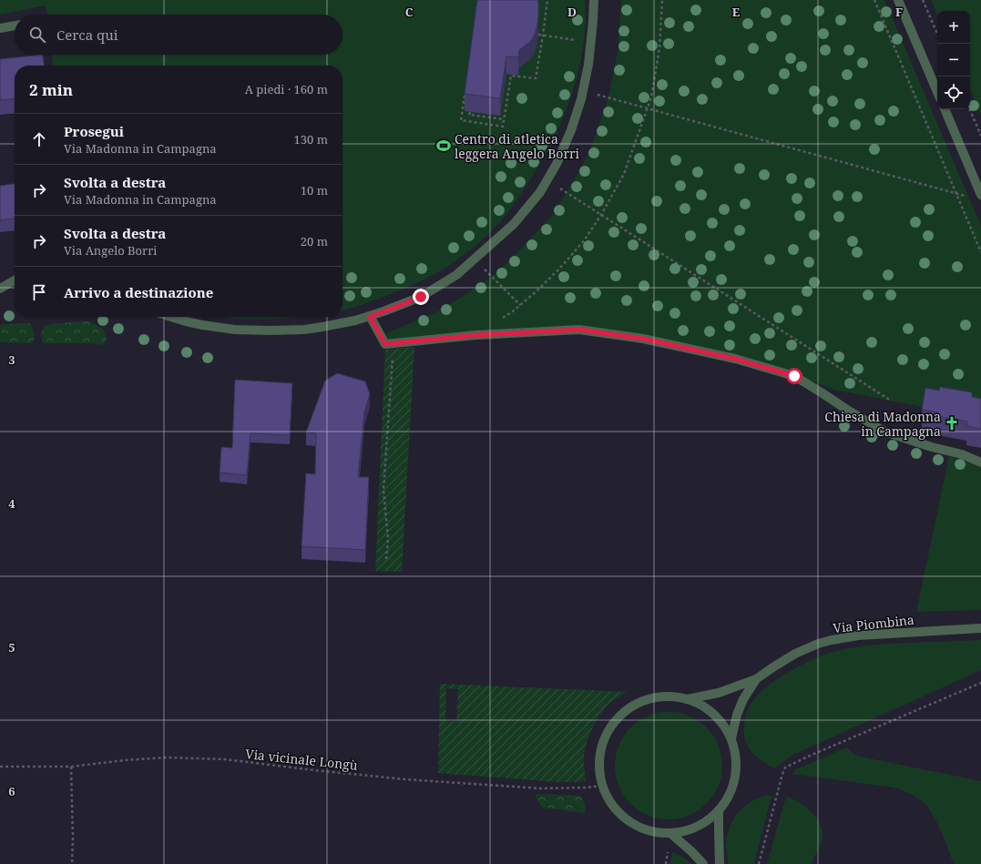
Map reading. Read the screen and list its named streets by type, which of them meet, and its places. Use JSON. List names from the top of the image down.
{
  "streets": {
    "street": ["Via Piombina"],
    "path": ["Via vicinale Longù"]
  },
  "crossings": [
    ["Via Piombina", "Via vicinale Longù"]
  ],
  "places": {
    "sports": ["Centro di atletica leggera Angelo Borri"],
    "church": ["Chiesa di Madonna in Campagna"]
  },
  "page": {
    "map_buttons": ["+", "−"],
    "search": "Cerca qui",
    "heading": ["2 min", "A piedi · 160 m"],
    "list": [
      ["Prosegui", "Via Madonna in Campagna", "130 m"],
      ["Svolta a destra", "Via Madonna in Campagna", "10 m"],
      ["Svolta a destra", "Via Angelo Borri", "20 m"],
      "Arrivo a destinazione"
    ]
  },
  "grid": {
    "columns": [
      "C",
      "D",
      "E",
      "F"
    ],
    "rows": [
      "3",
      "4",
      "5",
      "6"
    ]
  }
}
